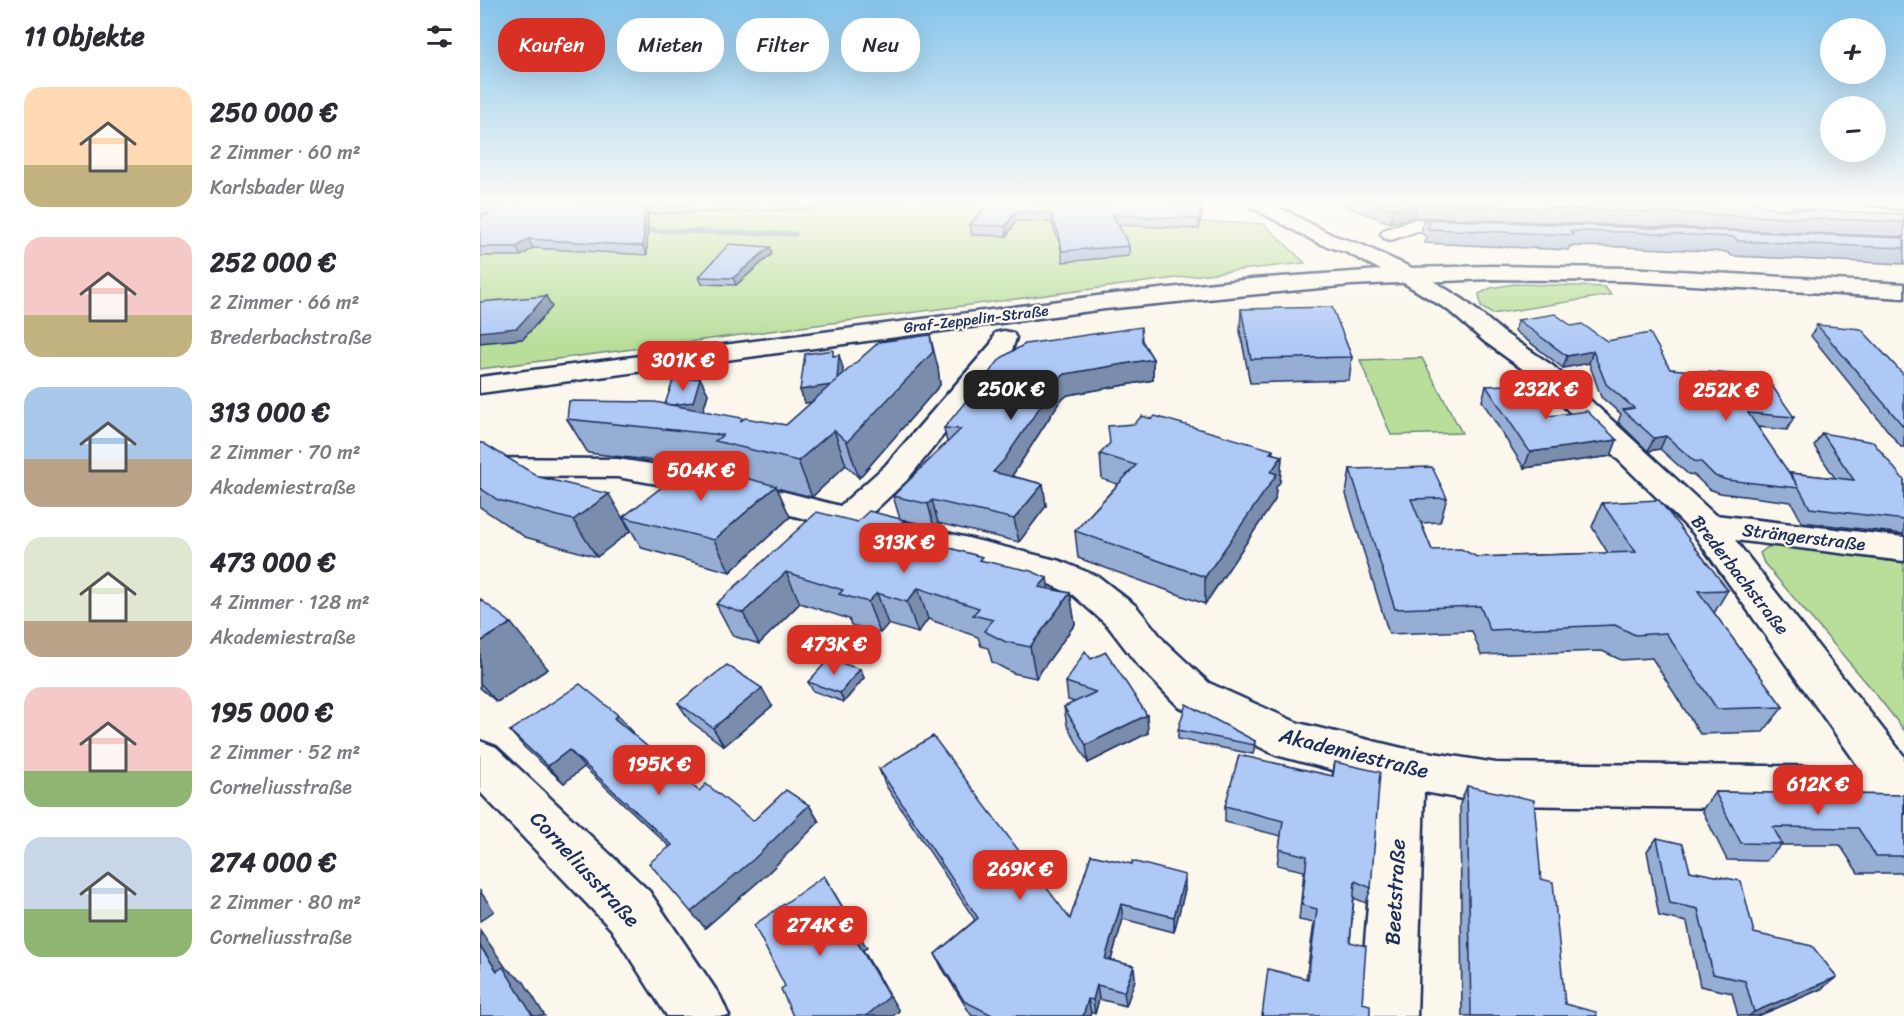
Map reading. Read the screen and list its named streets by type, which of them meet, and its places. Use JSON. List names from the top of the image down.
{
  "streets": {
    "street": [
      "Graf-Zeppelin-Straße",
      "Strängerstraße",
      "Brederbachstraße",
      "Akademiestraße",
      "Corneliusstraße",
      "Beetstraße"
    ]
  },
  "crossings": [
    ["Graf-Zeppelin-Straße", "Brederbachstraße"],
    ["Strängerstraße", "Brederbachstraße"],
    ["Brederbachstraße", "Akademiestraße"],
    ["Akademiestraße", "Beetstraße"]
  ],
  "page": {
    "heading": "11 Objekte",
    "map_buttons": ["+", "−"],
    "chip": [
      "Kaufen",
      "Mieten",
      "Filter",
      "Neu"
    ],
    "list": [
      {
        "name": "250 000 €",
        "note": "2 Zimmer · 60 m² · Karlsbader Weg"
      },
      {
        "name": "252 000 €",
        "note": "2 Zimmer · 66 m² · Brederbachstraße"
      },
      {
        "name": "313 000 €",
        "note": "2 Zimmer · 70 m² · Akademiestraße"
      },
      {
        "name": "473 000 €",
        "note": "4 Zimmer · 128 m² · Akademiestraße"
      },
      {
        "name": "195 000 €",
        "note": "2 Zimmer · 52 m² · Corneliusstraße"
      },
      {
        "name": "274 000 €",
        "note": "2 Zimmer · 80 m² · Corneliusstraße"
      }
    ],
    "price": [
      "301K €",
      "250K €",
      "232K €",
      "252K €",
      "504K €",
      "313K €",
      "473K €",
      "195K €",
      "612K €",
      "269K €",
      "274K €"
    ]
  }
}
